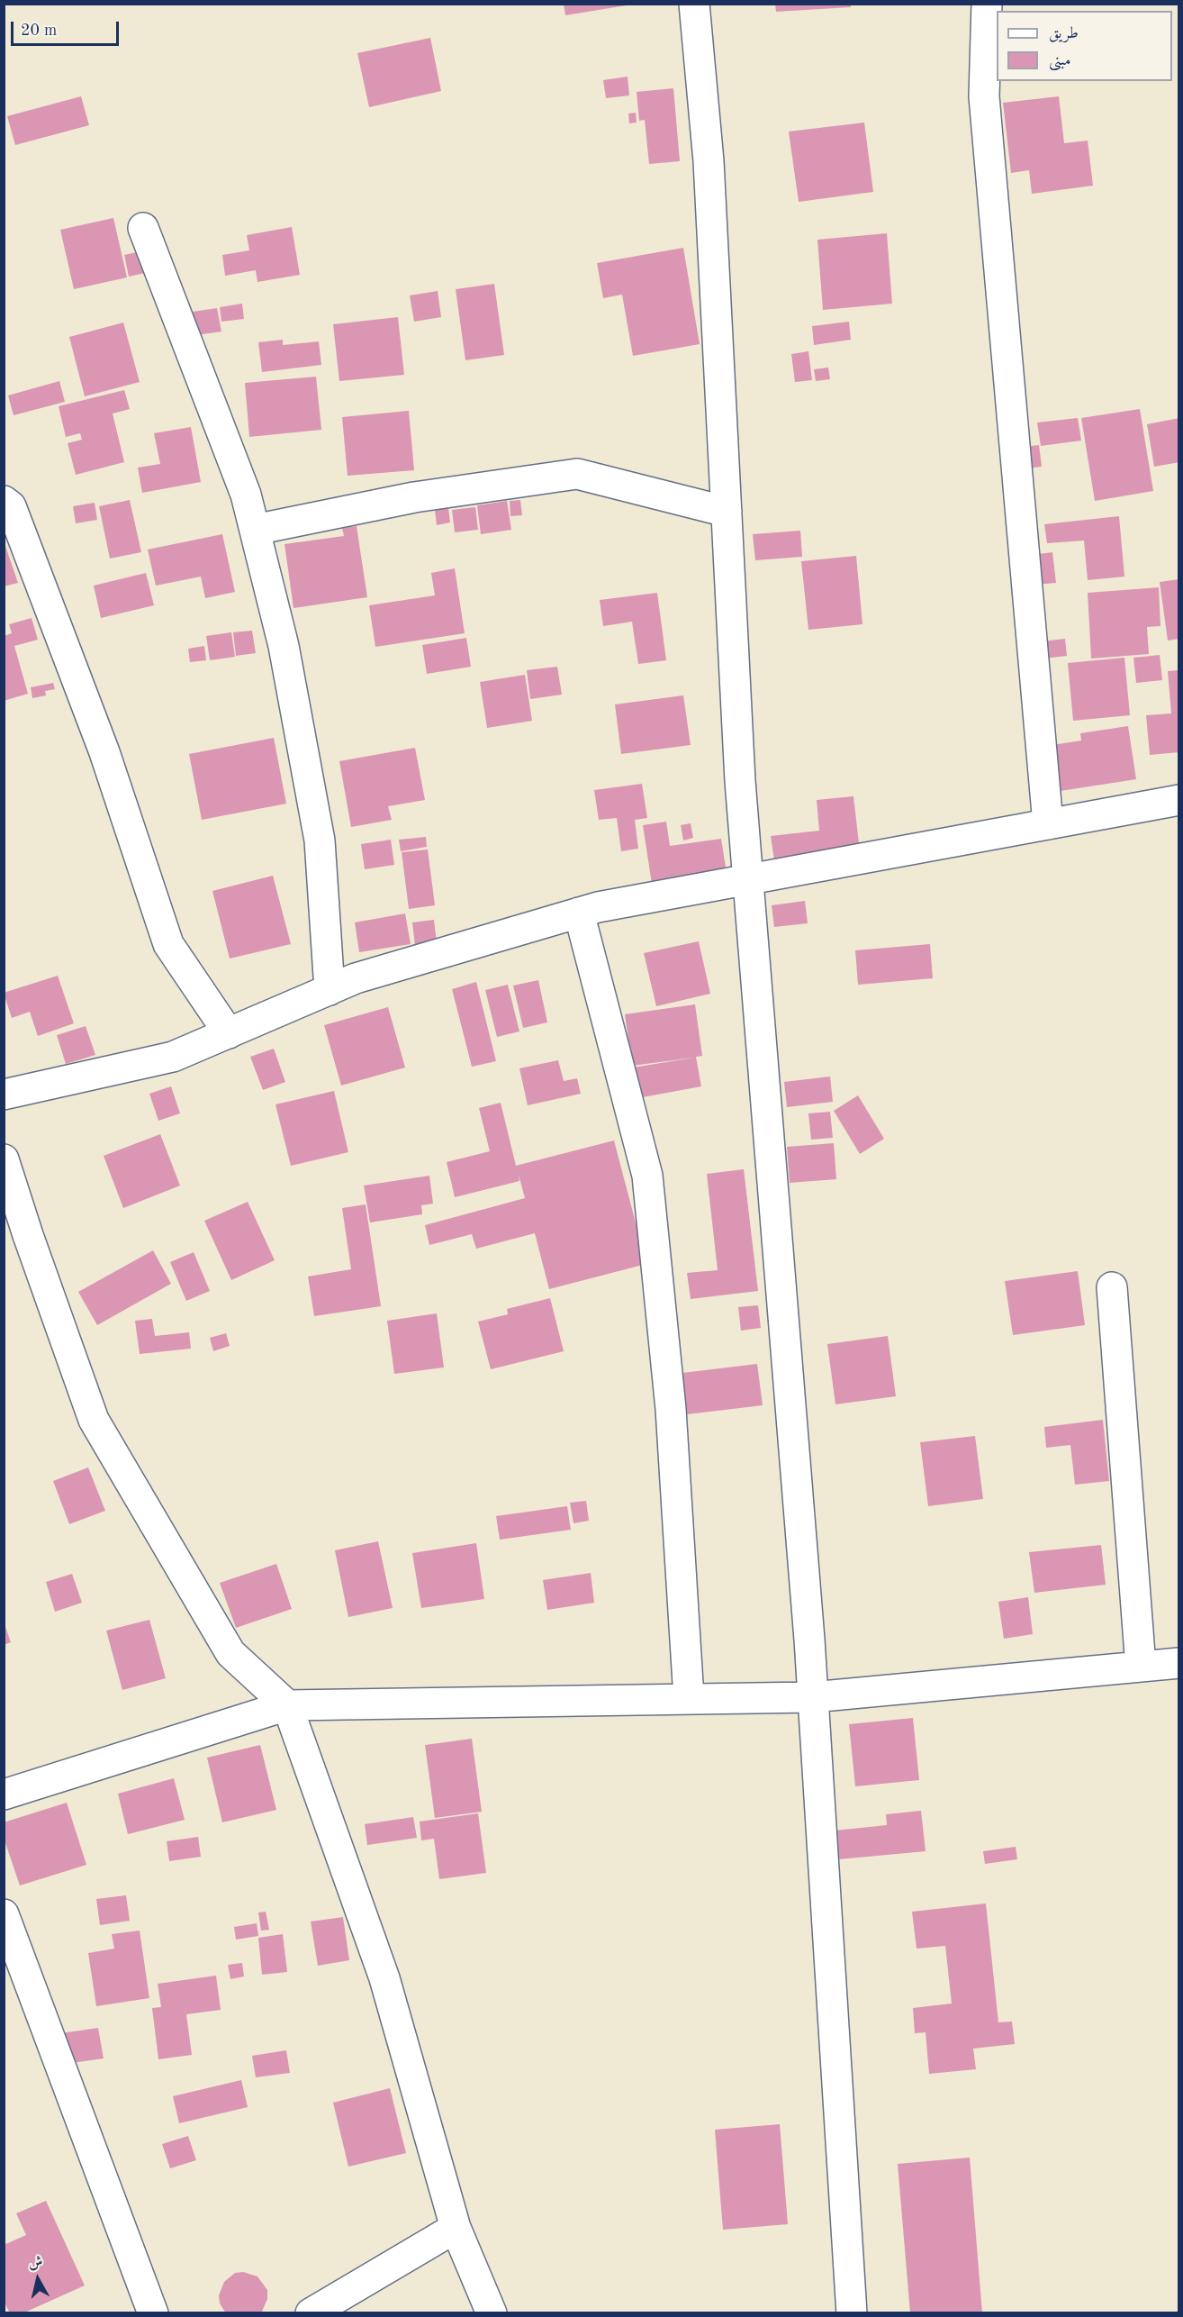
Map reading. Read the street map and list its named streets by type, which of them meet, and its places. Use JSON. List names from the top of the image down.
{
  "legend": ["طريق", "مبنى"],
  "scale_bar": "20 m",
  "north": "top"
}
